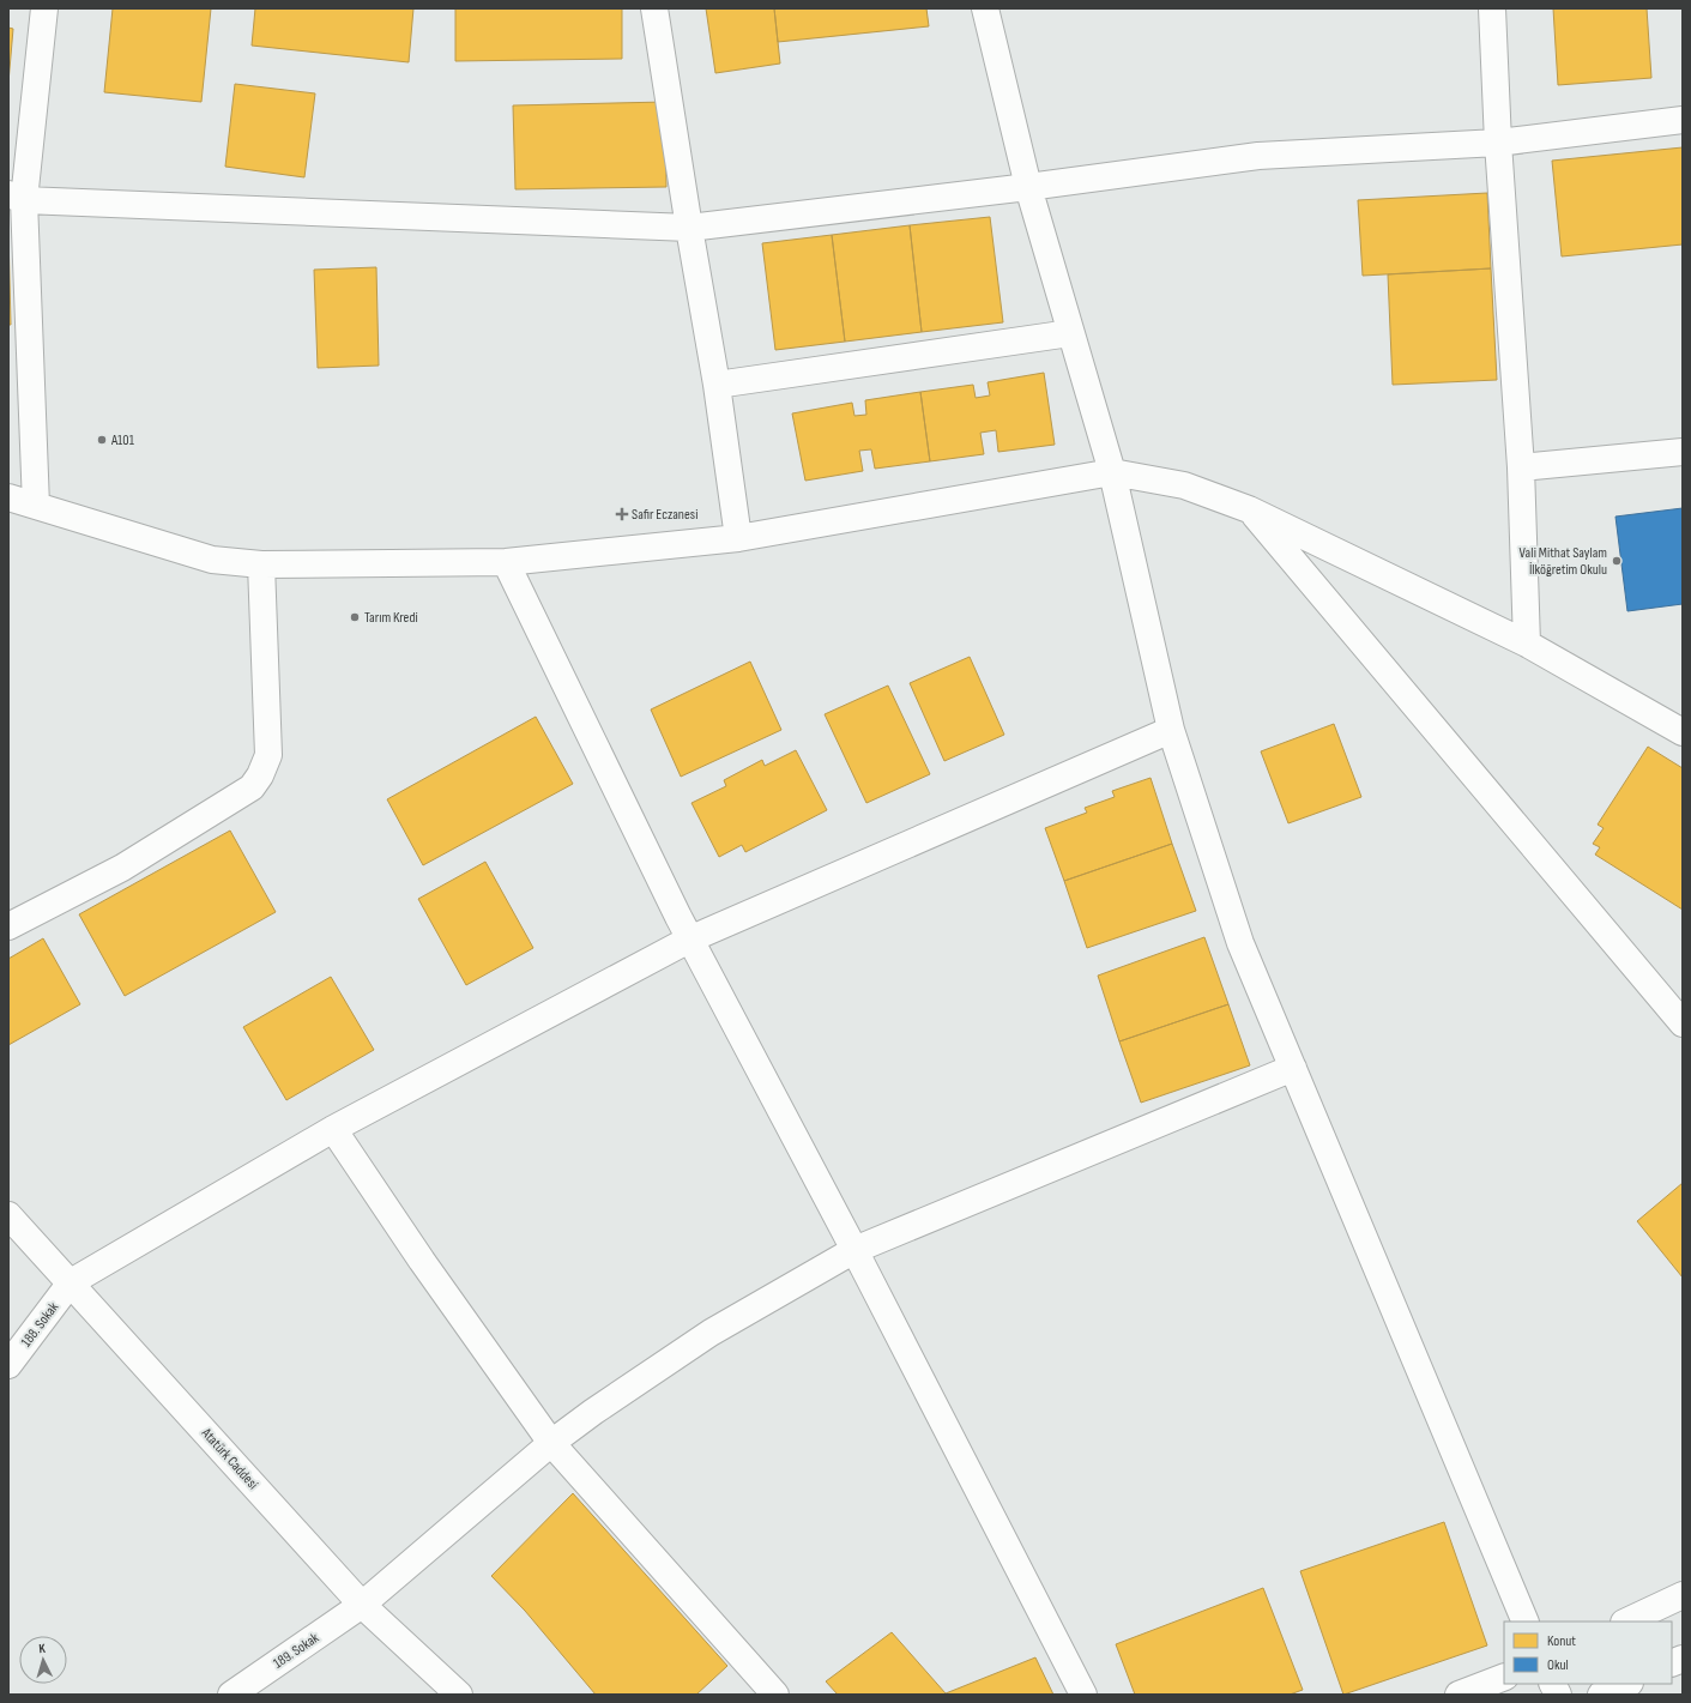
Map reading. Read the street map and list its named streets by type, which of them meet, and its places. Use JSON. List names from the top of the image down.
{
  "streets": {
    "street": ["188. Sokak", "Atatürk Caddesi", "189. Sokak"]
  },
  "crossings": [
    ["188. Sokak", "Atatürk Caddesi"],
    ["Atatürk Caddesi", "189. Sokak"]
  ],
  "places": {
    "other": ["A101", "Vali Mithat Saylam İlköğretim Okulu", "Tarım Kredi"],
    "health": ["Safir Eczanesi"]
  },
  "legend": ["Konut", "Okul"],
  "north": "top"
}
